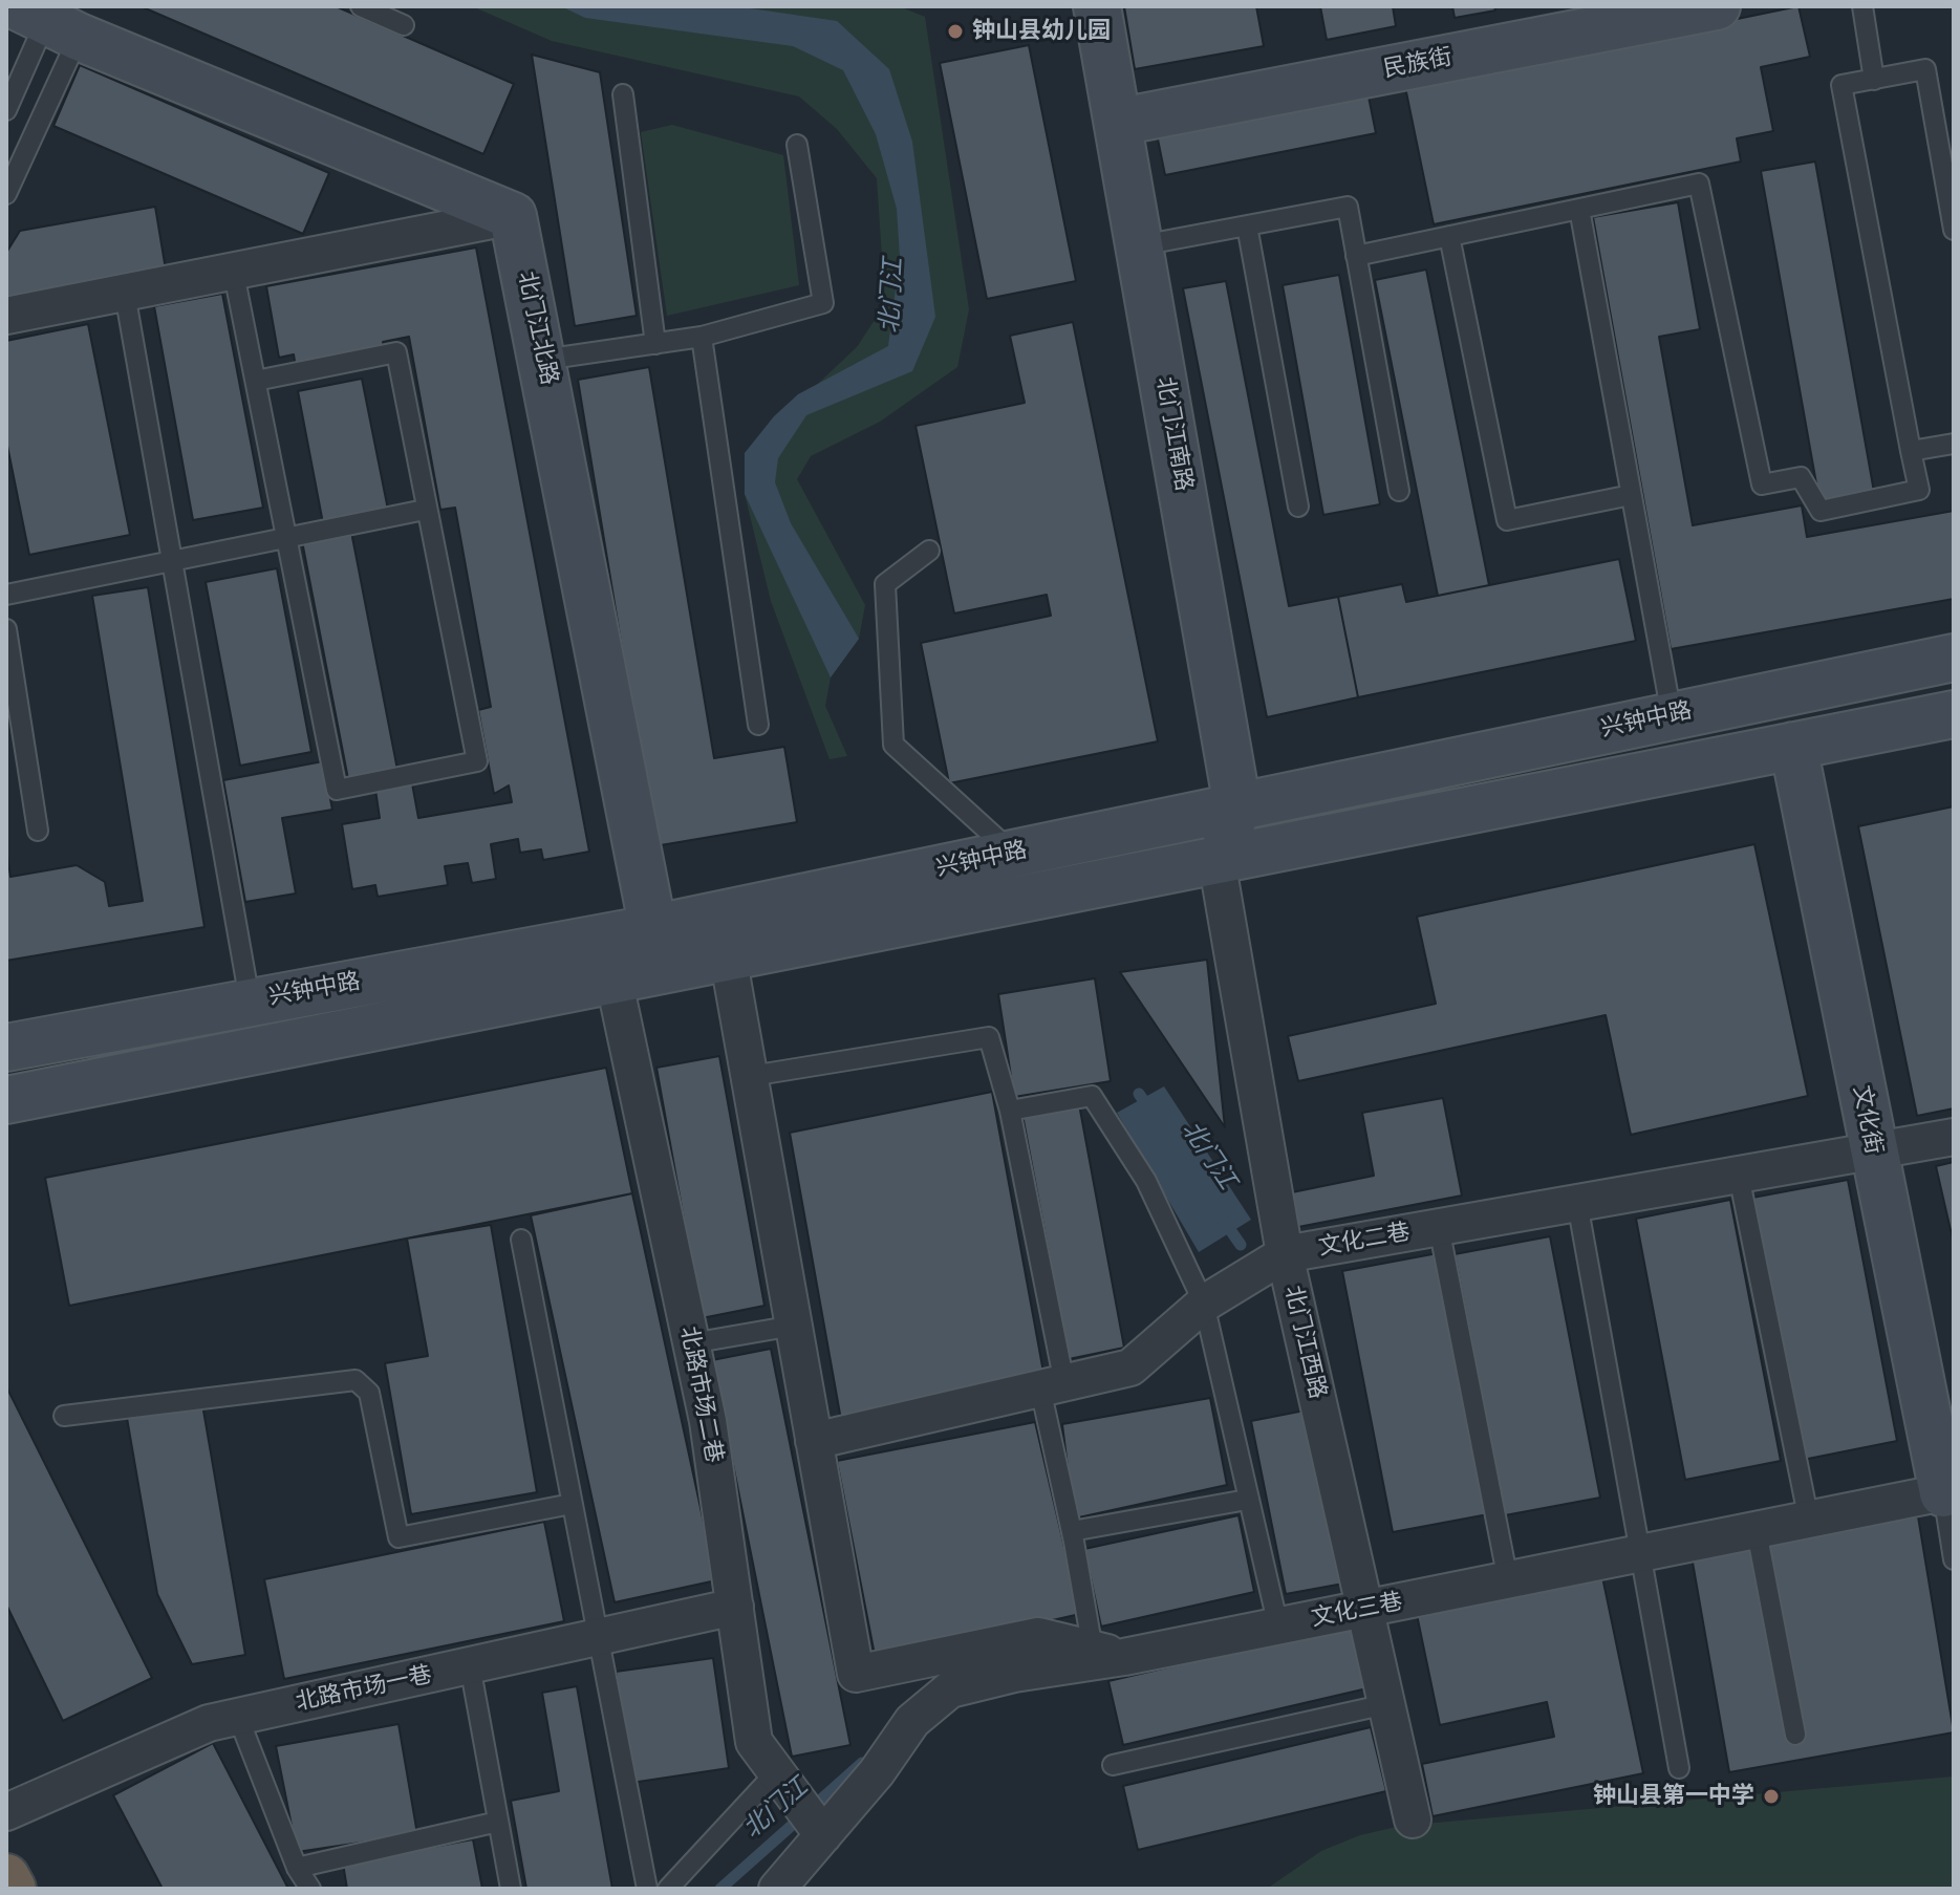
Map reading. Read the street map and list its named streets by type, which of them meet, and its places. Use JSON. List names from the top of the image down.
{
  "streets": {
    "main road": [
      "民族街",
      "北门江北路",
      "北门江南路",
      "兴钟中路",
      "文化街"
    ],
    "street": [
      "文化二巷",
      "北门江西路",
      "北路市场二巷",
      "文化三巷",
      "北路市场一巷"
    ]
  },
  "crossings": [
    ["民族街", "北门江南路"],
    ["北门江北路", "兴钟中路"],
    ["北门江南路", "兴钟中路"],
    ["兴钟中路", "文化街"],
    ["兴钟中路", "北门江西路"],
    ["兴钟中路", "北路市场二巷"],
    ["文化街", "文化二巷"],
    ["文化街", "文化三巷"],
    ["文化二巷", "北门江西路"],
    ["北门江西路", "文化三巷"],
    ["北路市场二巷", "文化三巷"],
    ["北路市场二巷", "北路市场一巷"]
  ],
  "water": ["北门江"],
  "places": ["钟山县幼儿园", "钟山县第一中学"]
}
